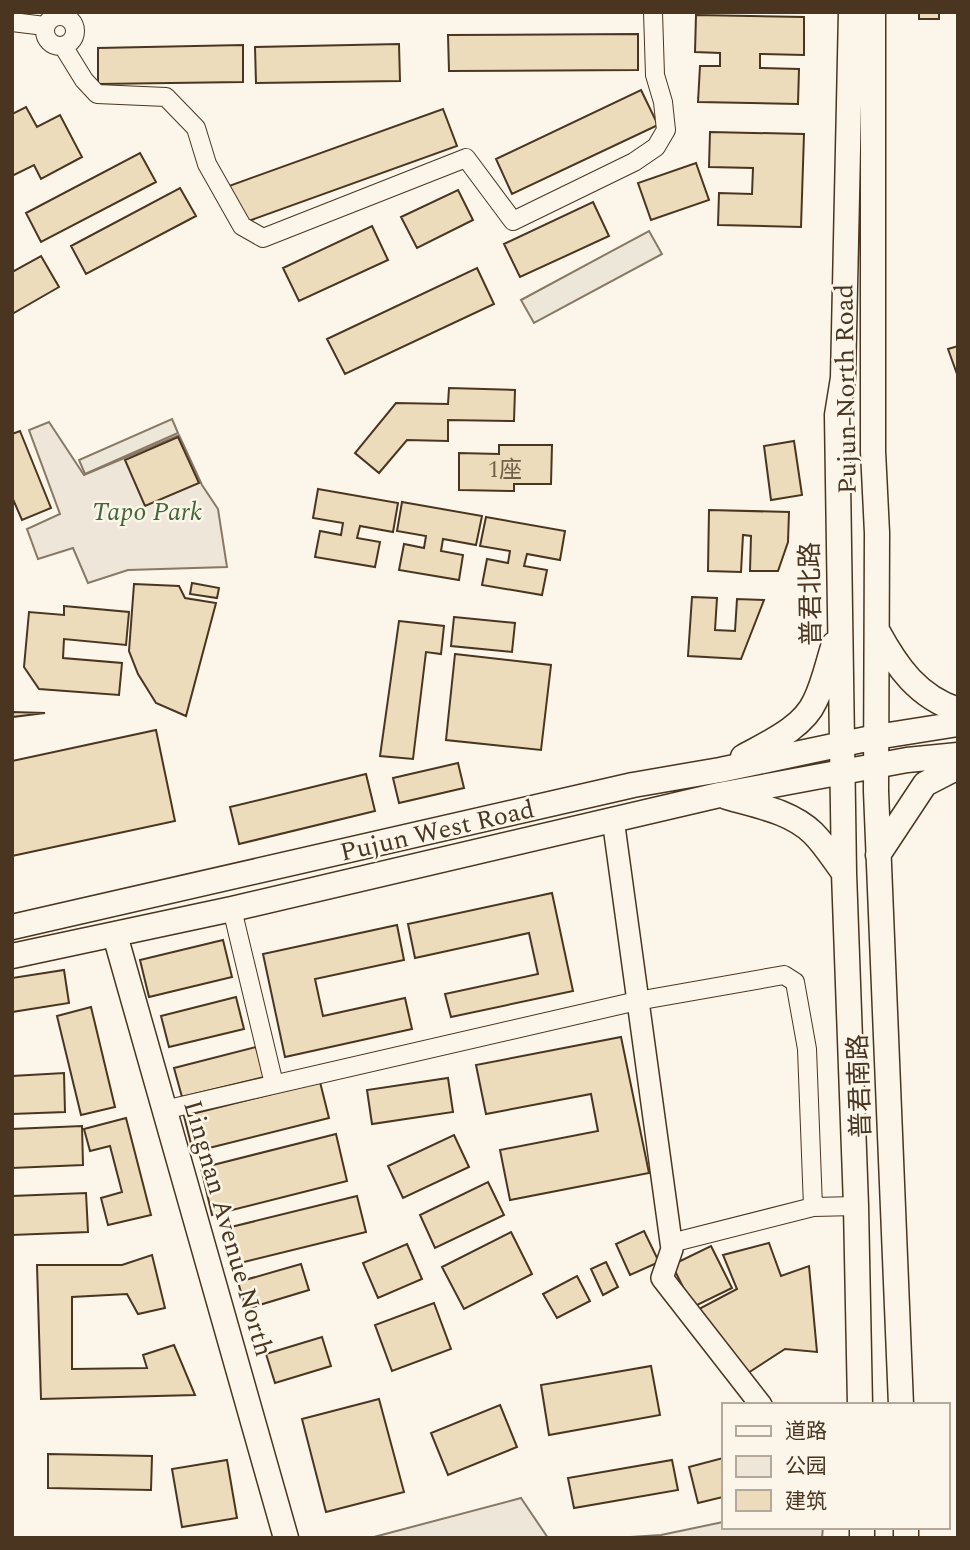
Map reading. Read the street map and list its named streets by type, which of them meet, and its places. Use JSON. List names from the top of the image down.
{
  "streets": {
    "main road": [
      "Pujun North Road",
      "普君北路",
      "Pujun West Road",
      "普君南路",
      "Lingnan Avenue North"
    ]
  },
  "crossings": [
    ["Pujun North Road", "普君北路"],
    ["Pujun North Road", "Pujun West Road"],
    ["Pujun North Road", "普君南路"],
    ["普君北路", "Pujun West Road"],
    ["普君北路", "普君南路"],
    ["Pujun West Road", "普君南路"],
    ["Pujun West Road", "Lingnan Avenue North"]
  ],
  "parks": ["Tapo Park"],
  "house_numbers": ["1座"],
  "legend": ["道路", "公园", "建筑"]
}
